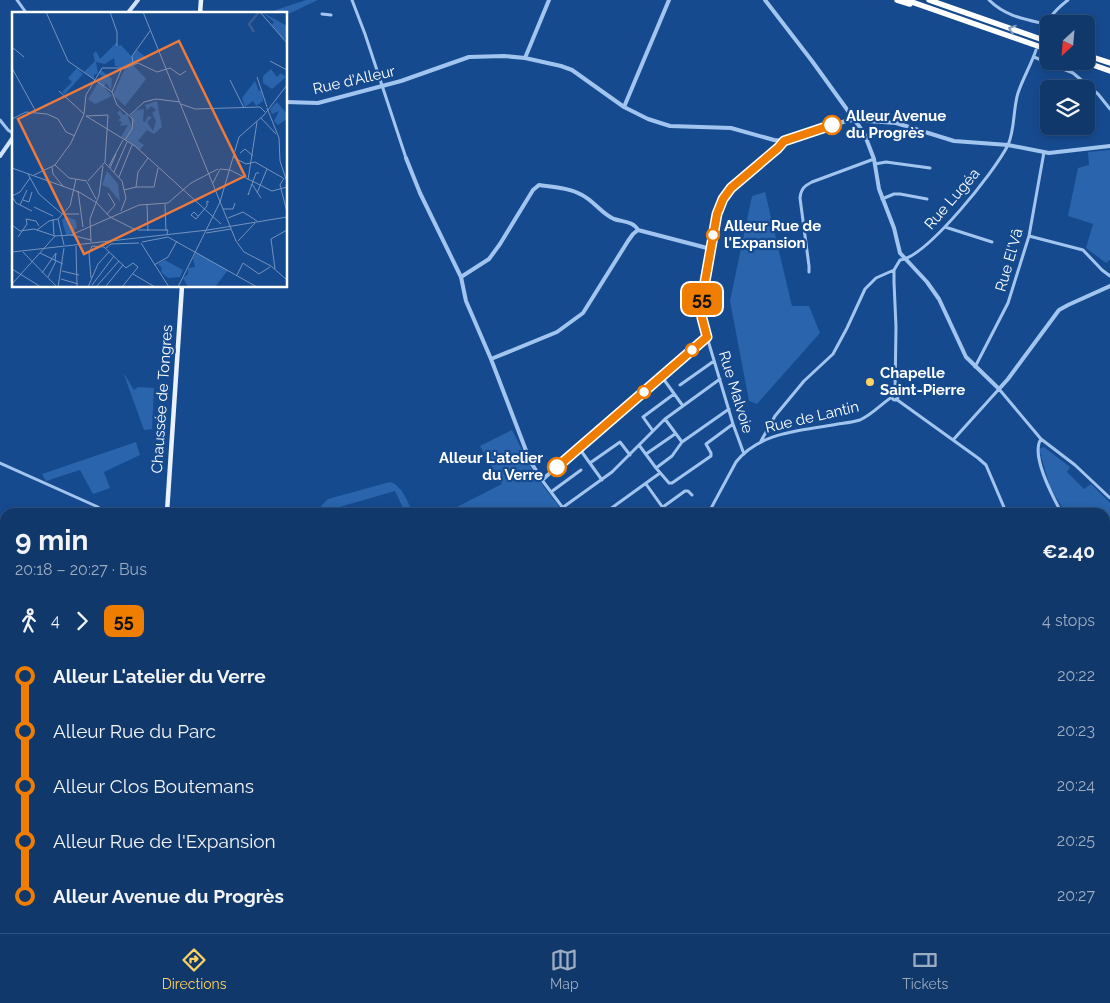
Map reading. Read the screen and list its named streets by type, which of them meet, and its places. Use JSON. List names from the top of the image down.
{
  "streets": {
    "main road": ["Chaussée de Tongres"],
    "street": [
      "Rue d'Alleur",
      "Rue Lugéa",
      "Rue El'Vâ",
      "Rue Malvoie",
      "Rue de Lantin"
    ]
  },
  "crossings": [
    ["Rue Malvoie", "Rue de Lantin"]
  ],
  "places": [
    "Alleur Avenue du Progrès",
    "Alleur Rue de l'Expansion",
    "Chapelle Saint-Pierre",
    "Alleur L'atelier du Verre"
  ],
  "lines": ["bus line 55"],
  "north": "bottom left",
  "page": {
    "on_map": "55",
    "heading": ["9 min", "20:18 – 20:27 · Bus", "€2.40"],
    "legs": ["4", "55", "4 stops"],
    "list": [
      {
        "name": "Alleur L'atelier du Verre",
        "value": "20:22"
      },
      {
        "name": "Alleur Rue du Parc",
        "value": "20:23"
      },
      {
        "name": "Alleur Clos Boutemans",
        "value": "20:24"
      },
      {
        "name": "Alleur Rue de l'Expansion",
        "value": "20:25"
      },
      {
        "name": "Alleur Avenue du Progrès",
        "value": "20:27"
      }
    ],
    "tabs": ["Directions", "Map", "Tickets"]
  }
}
